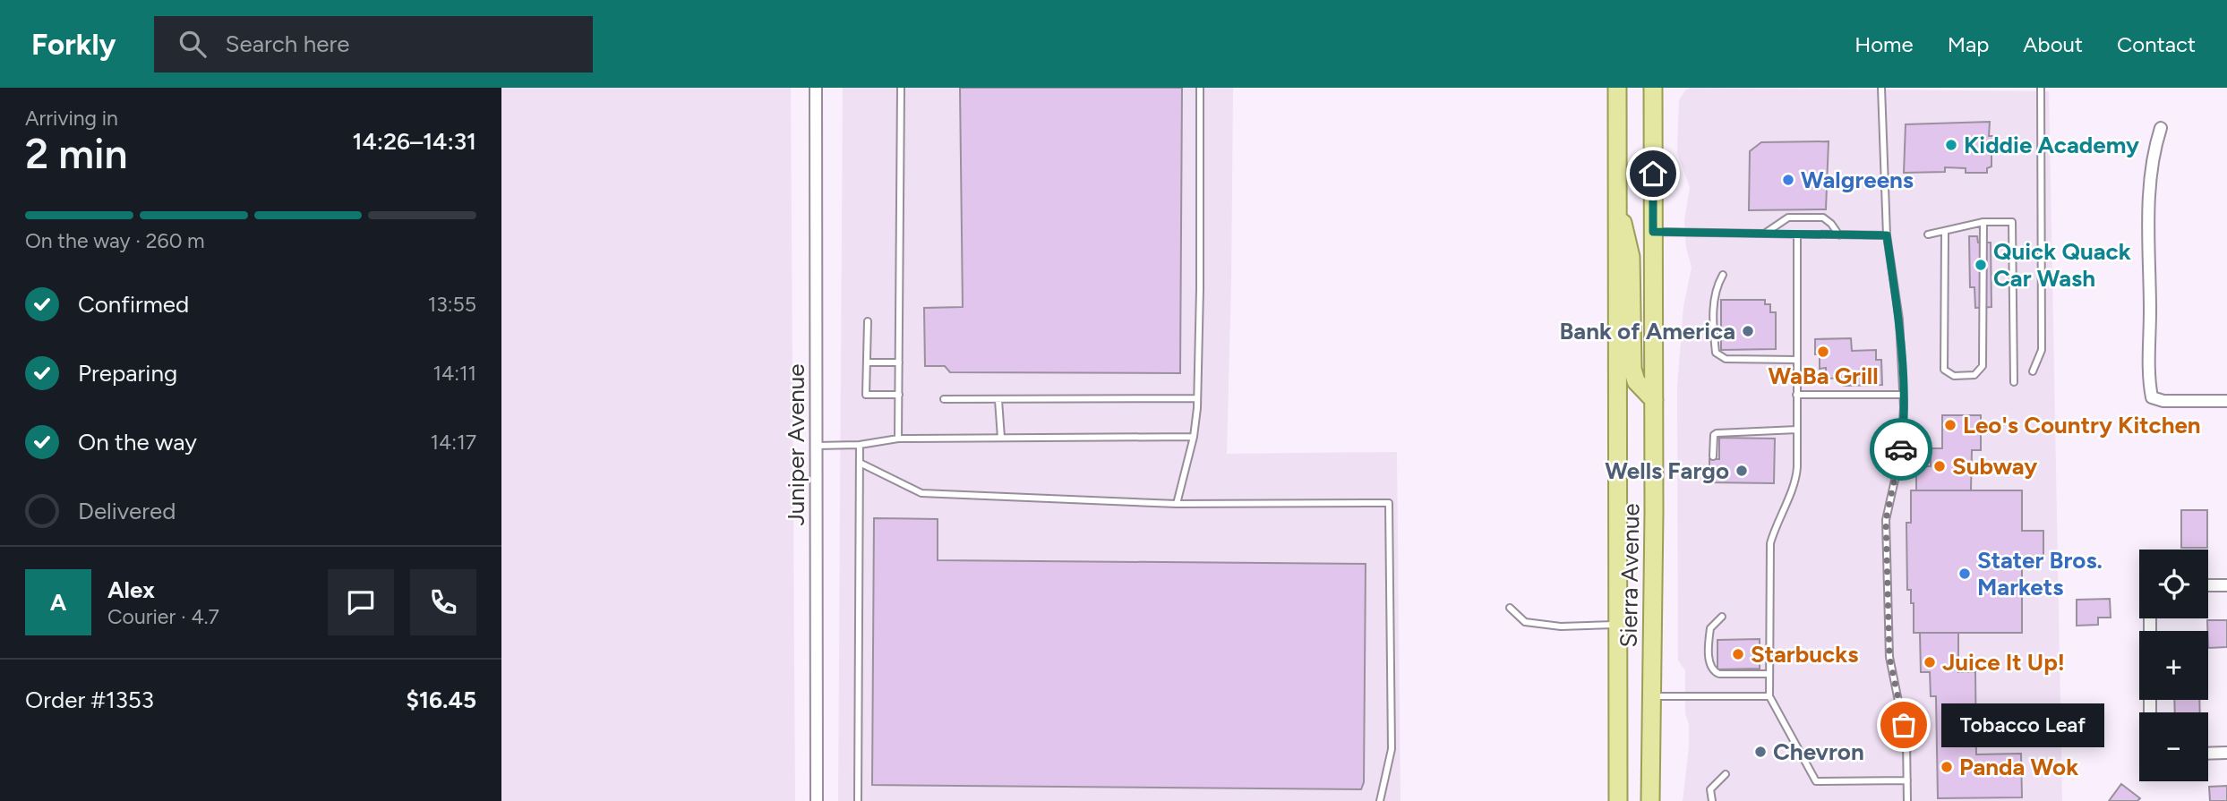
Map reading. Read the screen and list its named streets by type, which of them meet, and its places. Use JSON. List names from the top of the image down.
{
  "streets": {
    "main road": ["Sierra Avenue"],
    "street": ["Juniper Avenue"]
  },
  "places": [
    "Kiddie Academy",
    "Walgreens",
    "Quick Quack Car Wash",
    "Bank of America",
    "WaBa Grill",
    "Leo's Country Kitchen",
    "Subway",
    "Wells Fargo",
    "Stater Bros. Markets",
    "Starbucks",
    "Juice It Up!",
    "Tobacco Leaf",
    "Chevron",
    "Panda Wok"
  ],
  "page": {
    "header": "Forkly",
    "search": "Search here",
    "nav": [
      "Home",
      "Map",
      "About",
      "Contact"
    ],
    "heading": ["2 min", "Arriving in", "14:26–14:31"],
    "panel": [
      "Alex",
      "Courier · 4.7",
      "Order #1353",
      "$16.45"
    ],
    "bar": "On the way · 260 m",
    "list": [
      ["Confirmed", "13:55"],
      ["Preparing", "14:11"],
      ["On the way", "14:17"],
      "Delivered"
    ],
    "map_buttons": ["+", "−"],
    "round": "A",
    "bubble": "Tobacco Leaf"
  }
}
